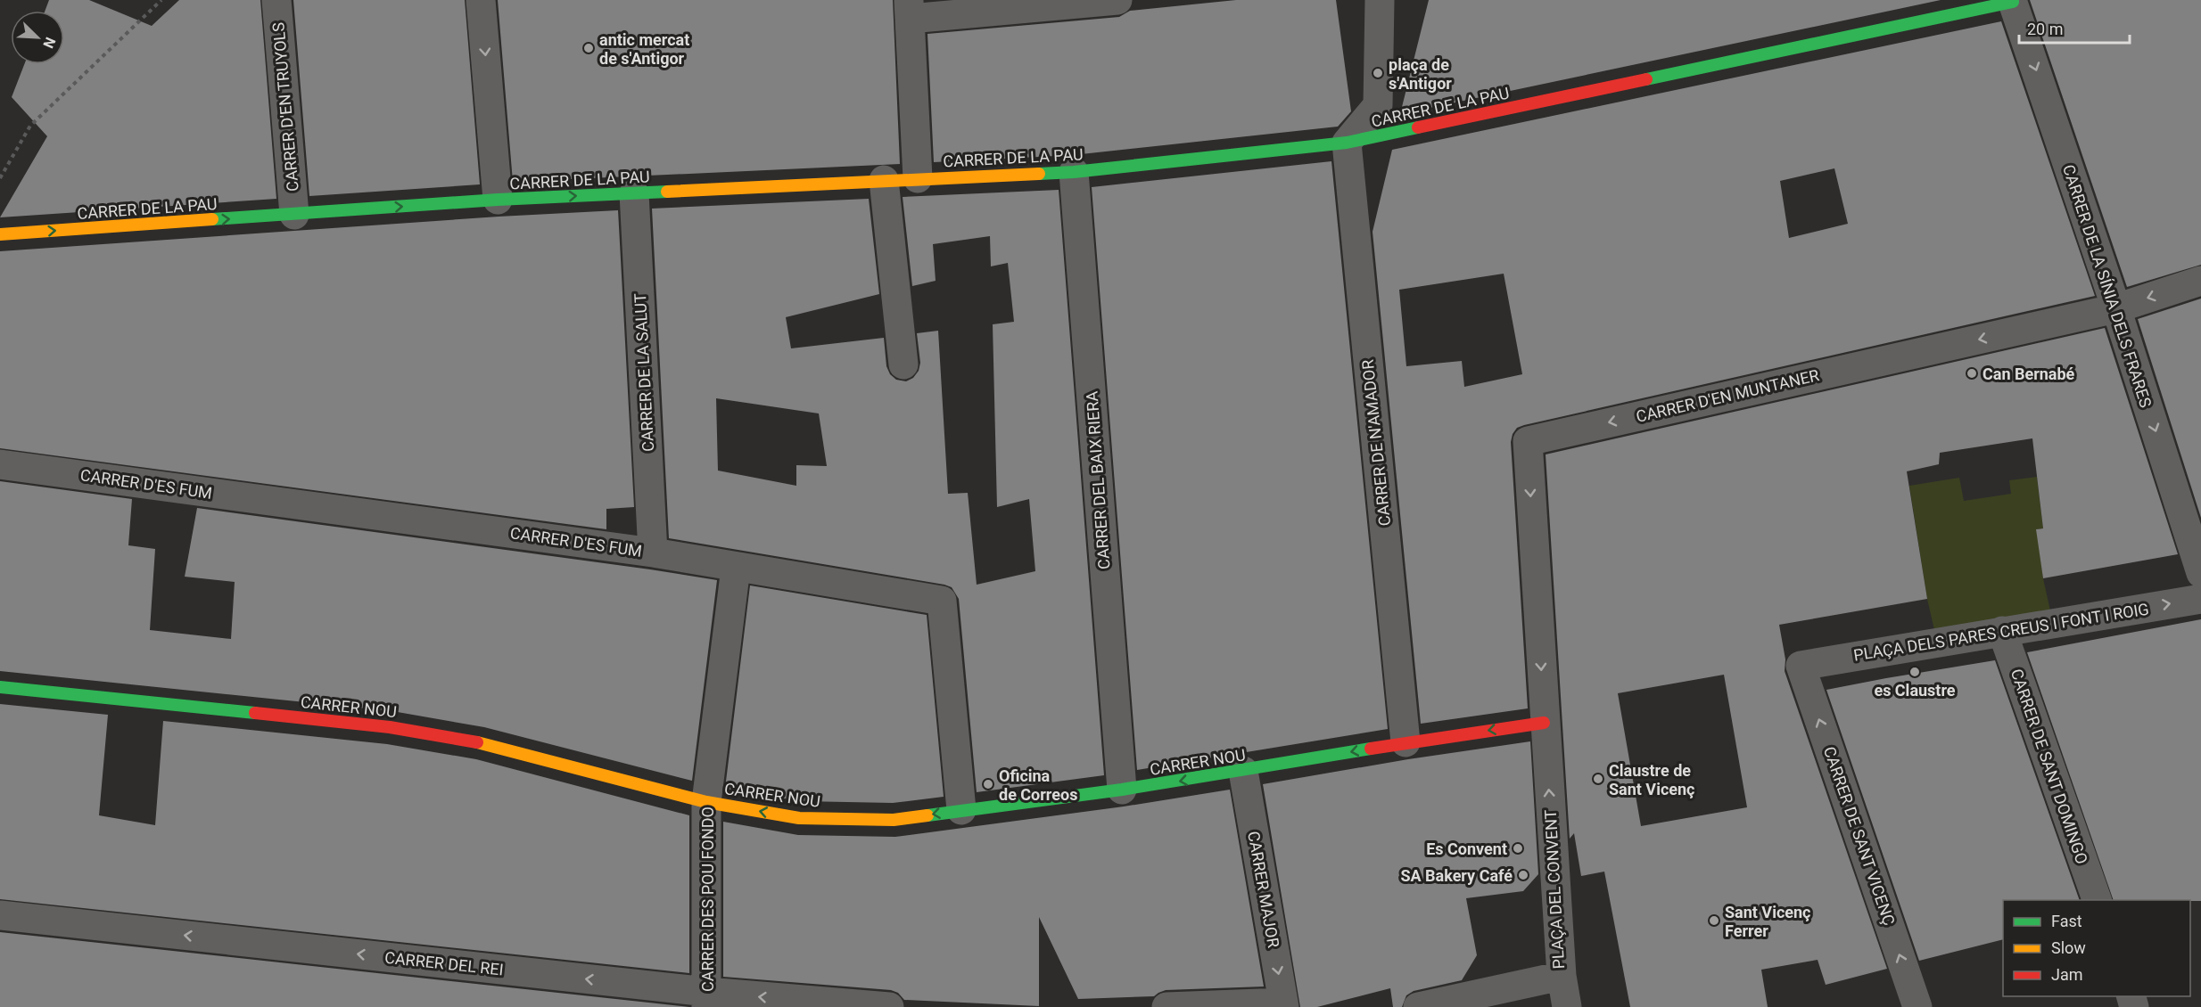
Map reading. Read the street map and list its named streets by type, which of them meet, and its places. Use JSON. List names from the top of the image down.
{
  "streets": {
    "street": [
      "CARRER D'EN TRUYOLS",
      "CARRER DE LA PAU",
      "CARRER DE LA SÍNIA DELS FRARES",
      "CARRER DE LA SALUT",
      "CARRER D'EN MUNTANER",
      "CARRER DE N'AMADOR",
      "CARRER DEL BAIX RIERA",
      "CARRER D'ES FUM",
      "PLAÇA DELS PARES CREUS I FONT I ROIG",
      "CARRER NOU",
      "CARRER DE SANT DOMINGO",
      "CARRER DE SANT VICENÇ",
      "CARRER MAJOR",
      "PLAÇA DEL CONVENT",
      "CARRER DES POU FONDO",
      "CARRER DEL REI"
    ]
  },
  "crossings": [
    ["CARRER D'EN TRUYOLS", "CARRER DE LA PAU"],
    ["CARRER DE LA PAU", "CARRER DE LA SÍNIA DELS FRARES"],
    ["CARRER DE LA PAU", "CARRER DE LA SALUT"],
    ["CARRER DE LA PAU", "CARRER DE N'AMADOR"],
    ["CARRER DE LA PAU", "CARRER DEL BAIX RIERA"],
    ["CARRER DE LA SÍNIA DELS FRARES", "CARRER D'EN MUNTANER"],
    ["CARRER DE LA SALUT", "CARRER D'ES FUM"],
    ["CARRER D'EN MUNTANER", "CARRER NOU"],
    ["CARRER D'EN MUNTANER", "PLAÇA DEL CONVENT"],
    ["CARRER DE N'AMADOR", "CARRER NOU"],
    ["CARRER DEL BAIX RIERA", "CARRER NOU"],
    ["CARRER D'ES FUM", "CARRER NOU"],
    ["CARRER D'ES FUM", "CARRER DES POU FONDO"],
    ["PLAÇA DELS PARES CREUS I FONT I ROIG", "CARRER DE SANT DOMINGO"],
    ["PLAÇA DELS PARES CREUS I FONT I ROIG", "CARRER DE SANT VICENÇ"],
    ["CARRER NOU", "CARRER MAJOR"],
    ["CARRER NOU", "PLAÇA DEL CONVENT"],
    ["CARRER NOU", "CARRER DES POU FONDO"],
    ["CARRER DES POU FONDO", "CARRER DEL REI"]
  ],
  "one_way": [
    "CARRER DE LA SÍNIA DELS FRARES",
    "CARRER D'EN MUNTANER",
    "PLAÇA DELS PARES CREUS I FONT I ROIG",
    "CARRER NOU",
    "CARRER DE SANT VICENÇ",
    "CARRER MAJOR",
    "PLAÇA DEL CONVENT",
    "CARRER DEL REI"
  ],
  "places": [
    "antic mercat de s'Antigor",
    "plaça de s'Antigor",
    "Can Bernabé",
    "es Claustre",
    "Claustre de Sant Vicenç",
    "Oficina de Correos",
    "Es Convent",
    "SA Bakery Café",
    "Sant Vicenç Ferrer"
  ],
  "legend": ["Fast", "Slow", "Jam"],
  "scale_bar": "20 m",
  "north": "bottom right"
}
